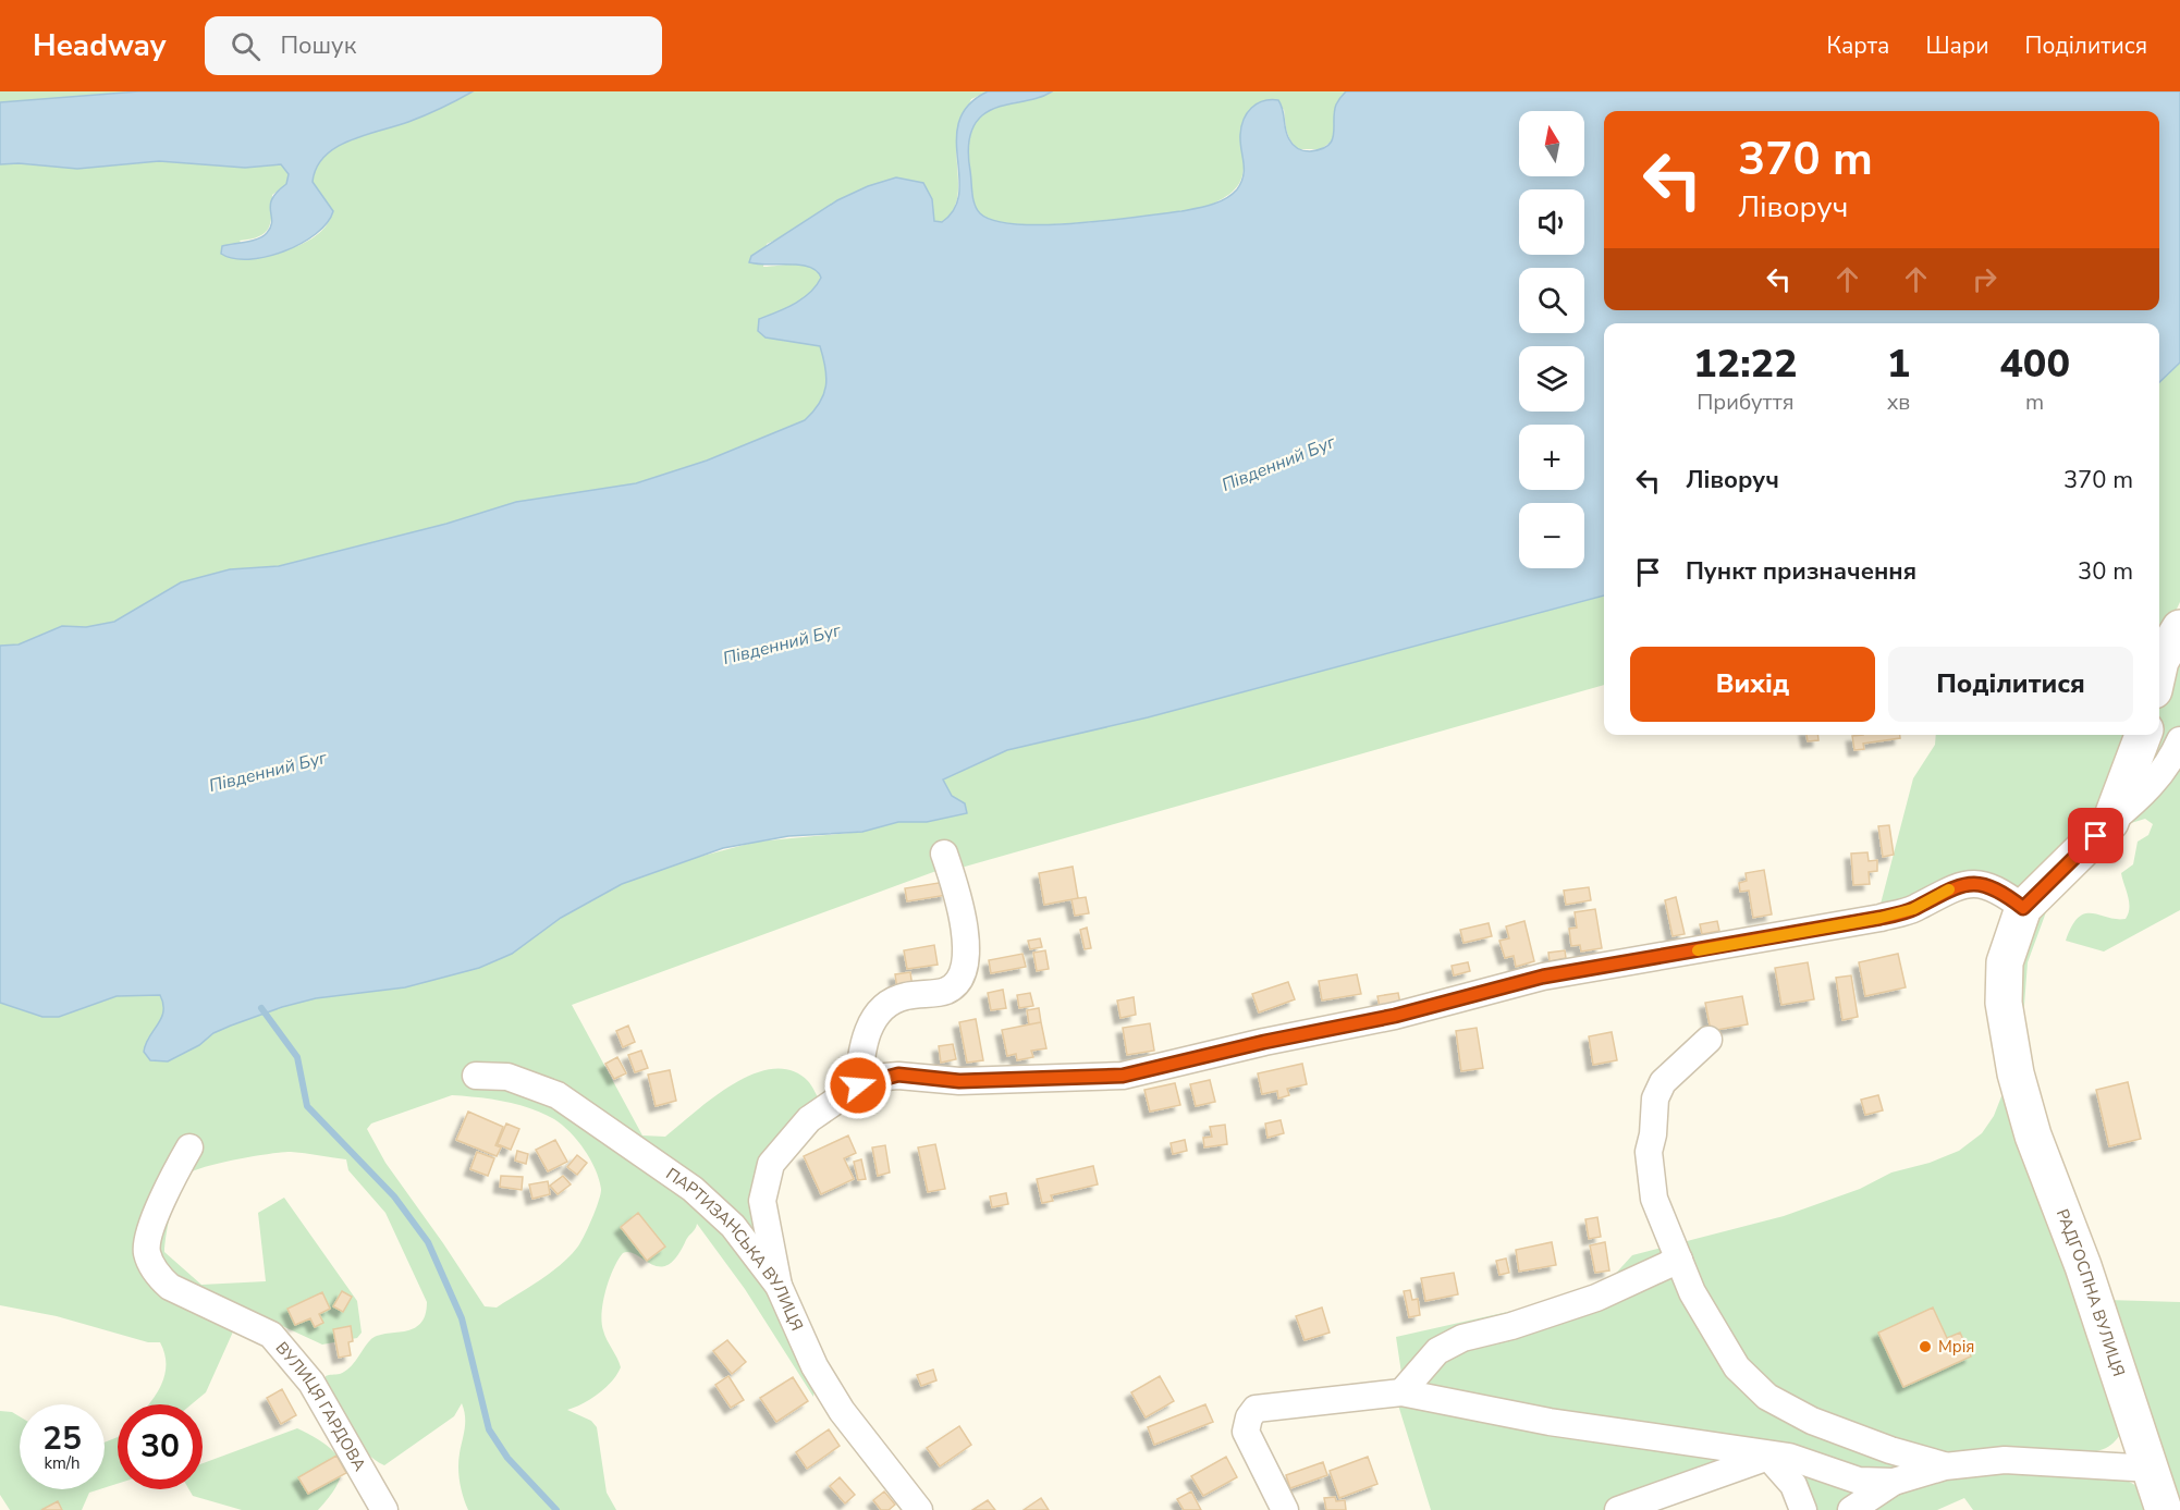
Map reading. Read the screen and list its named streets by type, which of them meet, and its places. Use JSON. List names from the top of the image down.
{
  "streets": {
    "street": ["ПАРТИЗАНСЬКА ВУЛИЦЯ", "РАДГОСПНА ВУЛИЦЯ", "ВУЛИЦЯ ГАРДОВА"]
  },
  "water": ["Південний Буг"],
  "places": ["Мрія"],
  "north": "top",
  "page": {
    "header": "Headway",
    "search": "Пошук",
    "nav": ["Карта", "Шари", "Поділитися"],
    "map_buttons": ["+", "−"],
    "turn": ["370 m", "Ліворуч"],
    "eta": [
      "12:22",
      "Прибуття",
      "1",
      "хв",
      "400",
      "m"
    ],
    "list": [
      {
        "name": "Ліворуч",
        "value": "370 m"
      },
      {
        "name": "Пункт призначення",
        "value": "30 m"
      }
    ],
    "buttons": ["Вихід", "Поділитися"],
    "speed": "25 km/h",
    "limit": "30"
  }
}
